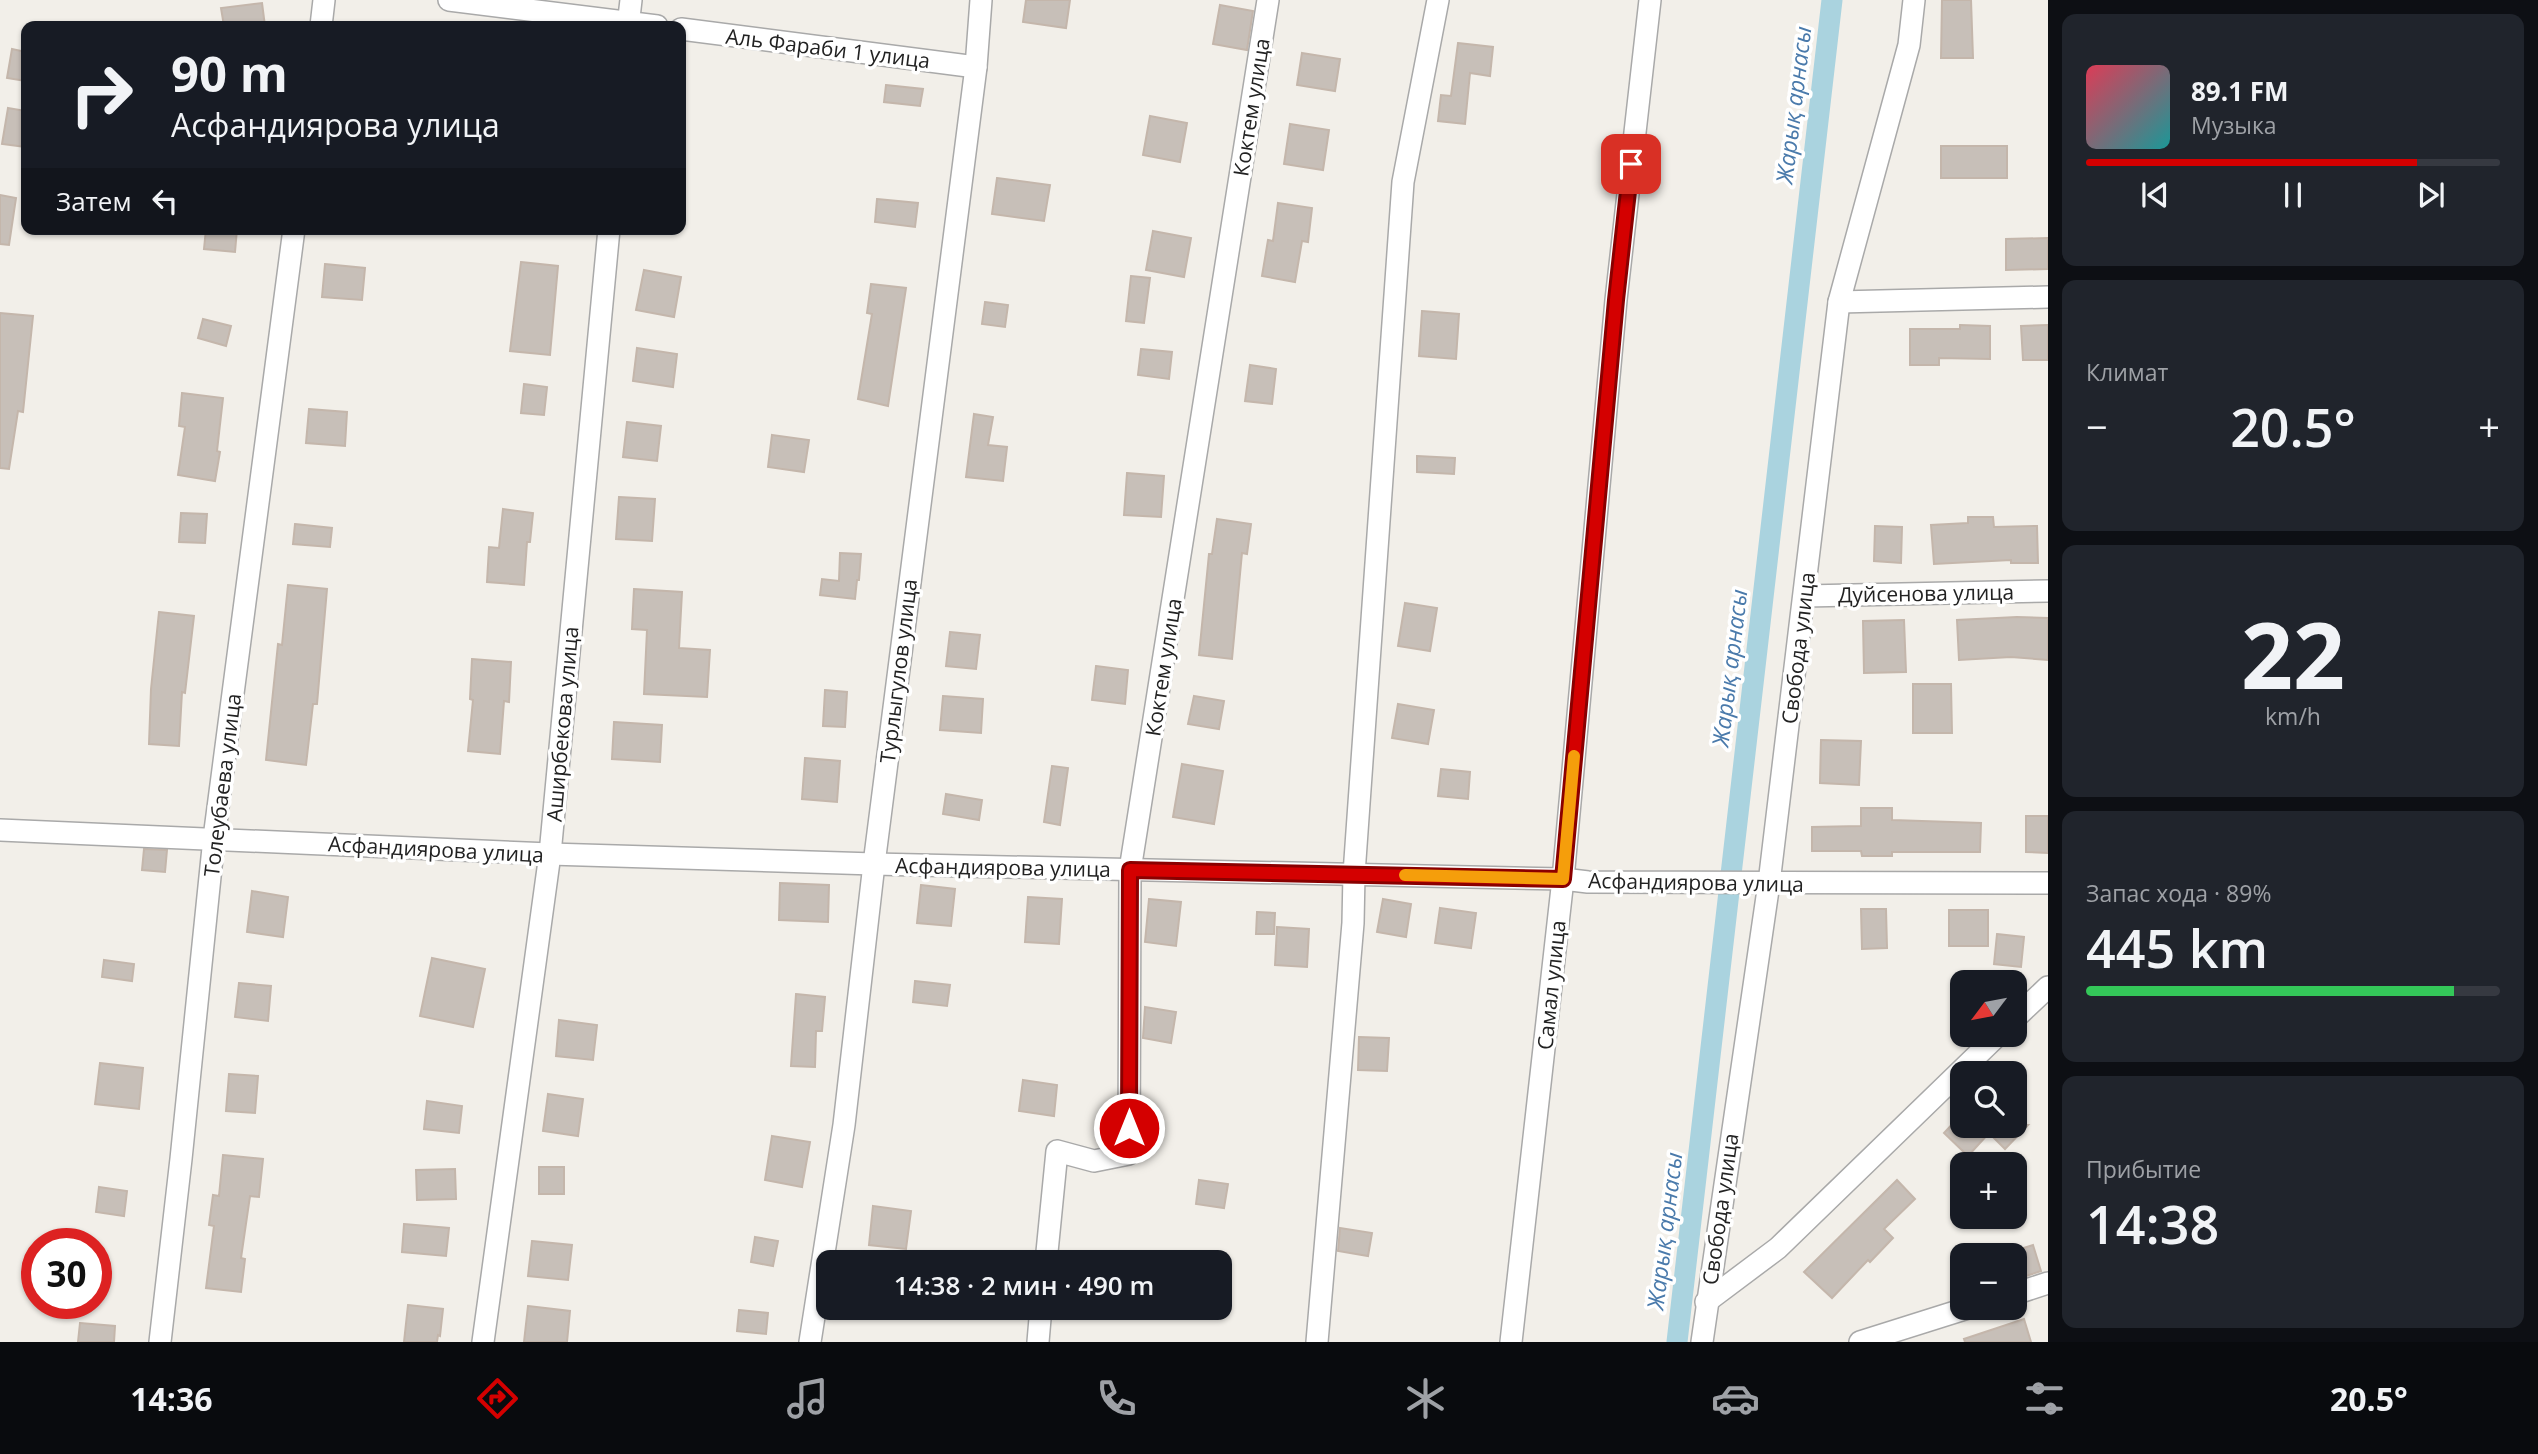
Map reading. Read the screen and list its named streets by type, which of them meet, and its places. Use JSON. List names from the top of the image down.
{
  "streets": {
    "street": [
      "Аль Фараби 1 улица",
      "Коктем улица",
      "Дуйсенова улица",
      "Свобода улица",
      "Турлыгулов улица",
      "Аширбекова улица",
      "Толеубаева улица",
      "Асфандиярова улица",
      "Самал улица"
    ]
  },
  "crossings": [
    ["Аль Фараби 1 улица", "Турлыгулов улица"],
    ["Коктем улица", "Асфандиярова улица"],
    ["Дуйсенова улица", "Свобода улица"],
    ["Свобода улица", "Асфандиярова улица"],
    ["Турлыгулов улица", "Асфандиярова улица"],
    ["Аширбекова улица", "Асфандиярова улица"],
    ["Толеубаева улица", "Асфандиярова улица"],
    ["Асфандиярова улица", "Самал улица"]
  ],
  "water": ["Жарық арнасы"],
  "north": "bottom left",
  "page": {
    "turn": ["90 m", "Асфандиярова улица"],
    "song": ["89.1 FM", "Музыка"],
    "then": "Затем",
    "tile": [
      "Климат",
      ["22", "km/h"],
      ["Запас хода · 89%", "445 km"],
      ["Прибытие", "14:38"]
    ],
    "heat": ["−", "20.5°", "+"],
    "map_buttons": ["+", "−"],
    "limit": "30",
    "trip": "14:38 · 2 мин · 490 m",
    "tabs": ["14:36", "20.5°"]
  }
}
